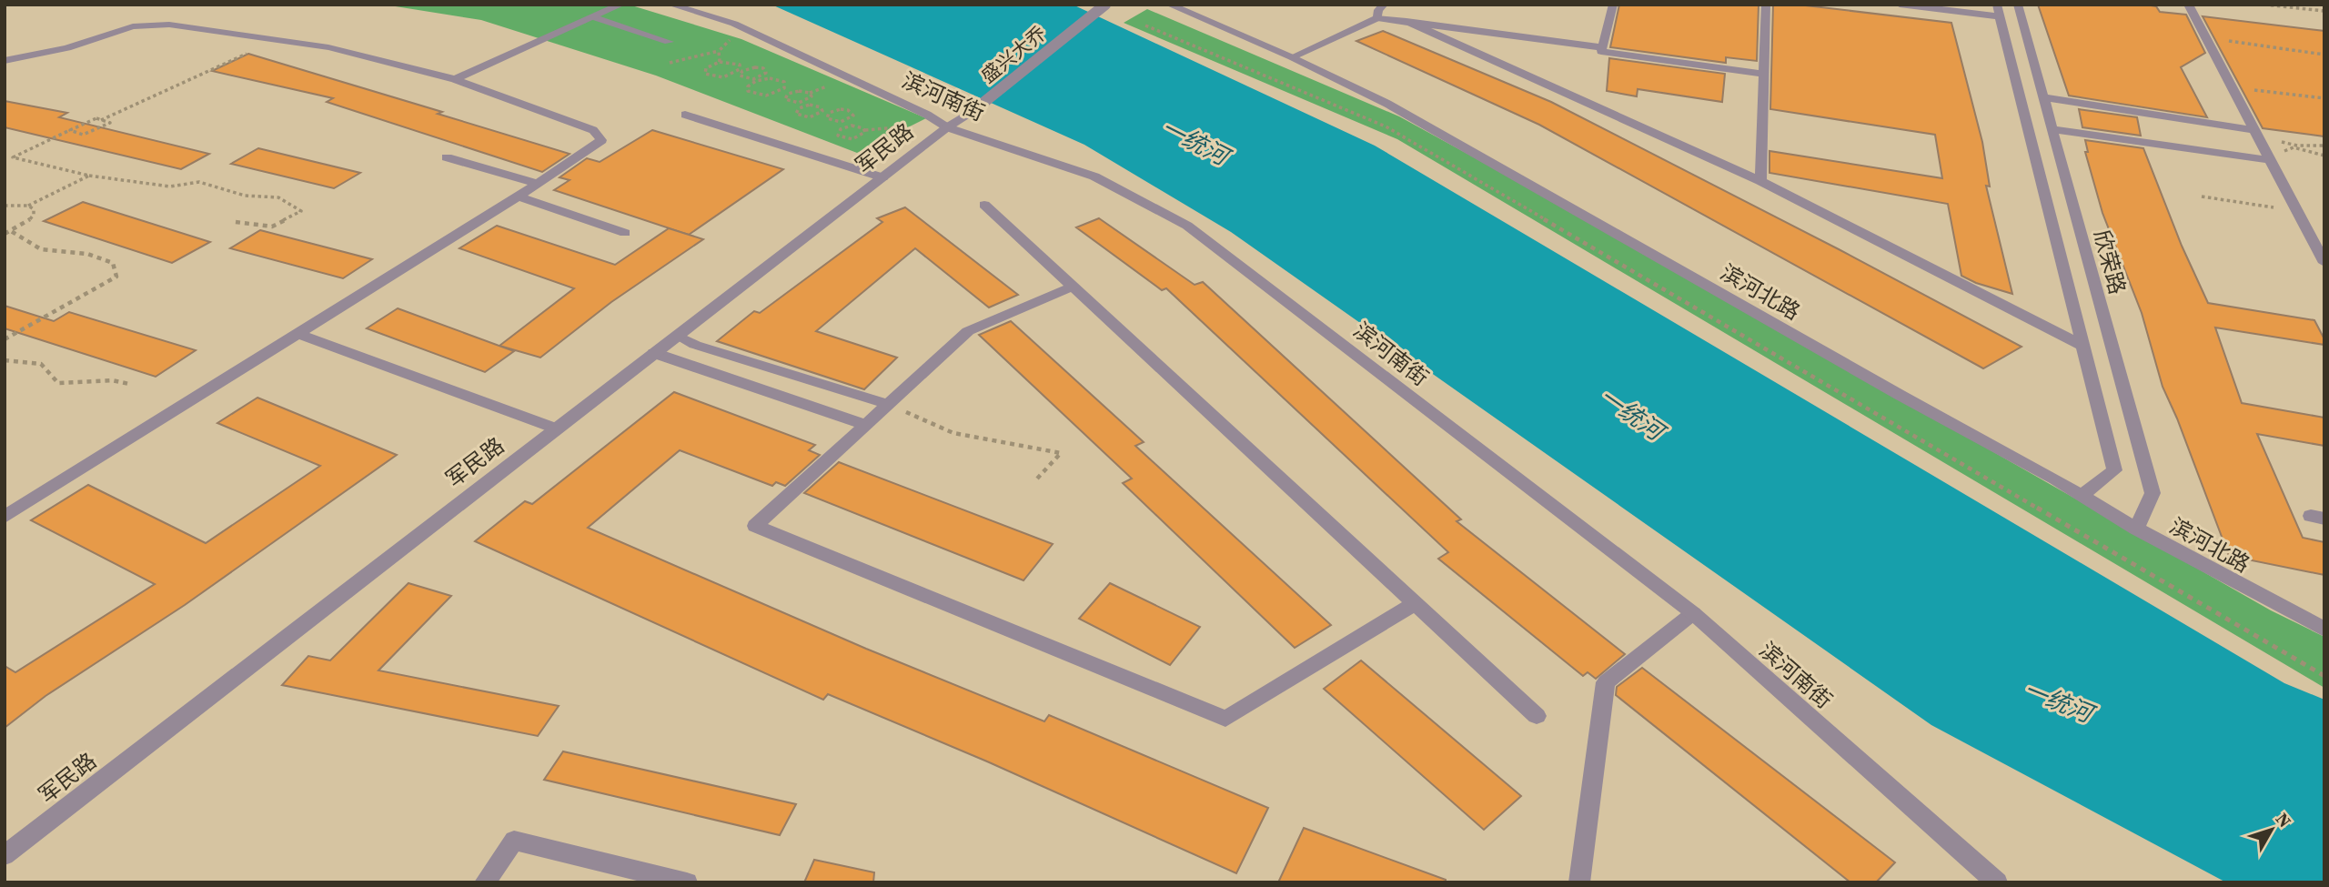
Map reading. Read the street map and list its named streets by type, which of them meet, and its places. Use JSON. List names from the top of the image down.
{
  "streets": {
    "street": [
      "盛兴大乔",
      "滨河南街",
      "军民路",
      "欣荣路",
      "滨河北路"
    ]
  },
  "crossings": [
    ["盛兴大乔", "军民路"],
    ["滨河南街", "军民路"],
    ["欣荣路", "滨河北路"]
  ],
  "water": ["一统河"],
  "north": "top right"
}
